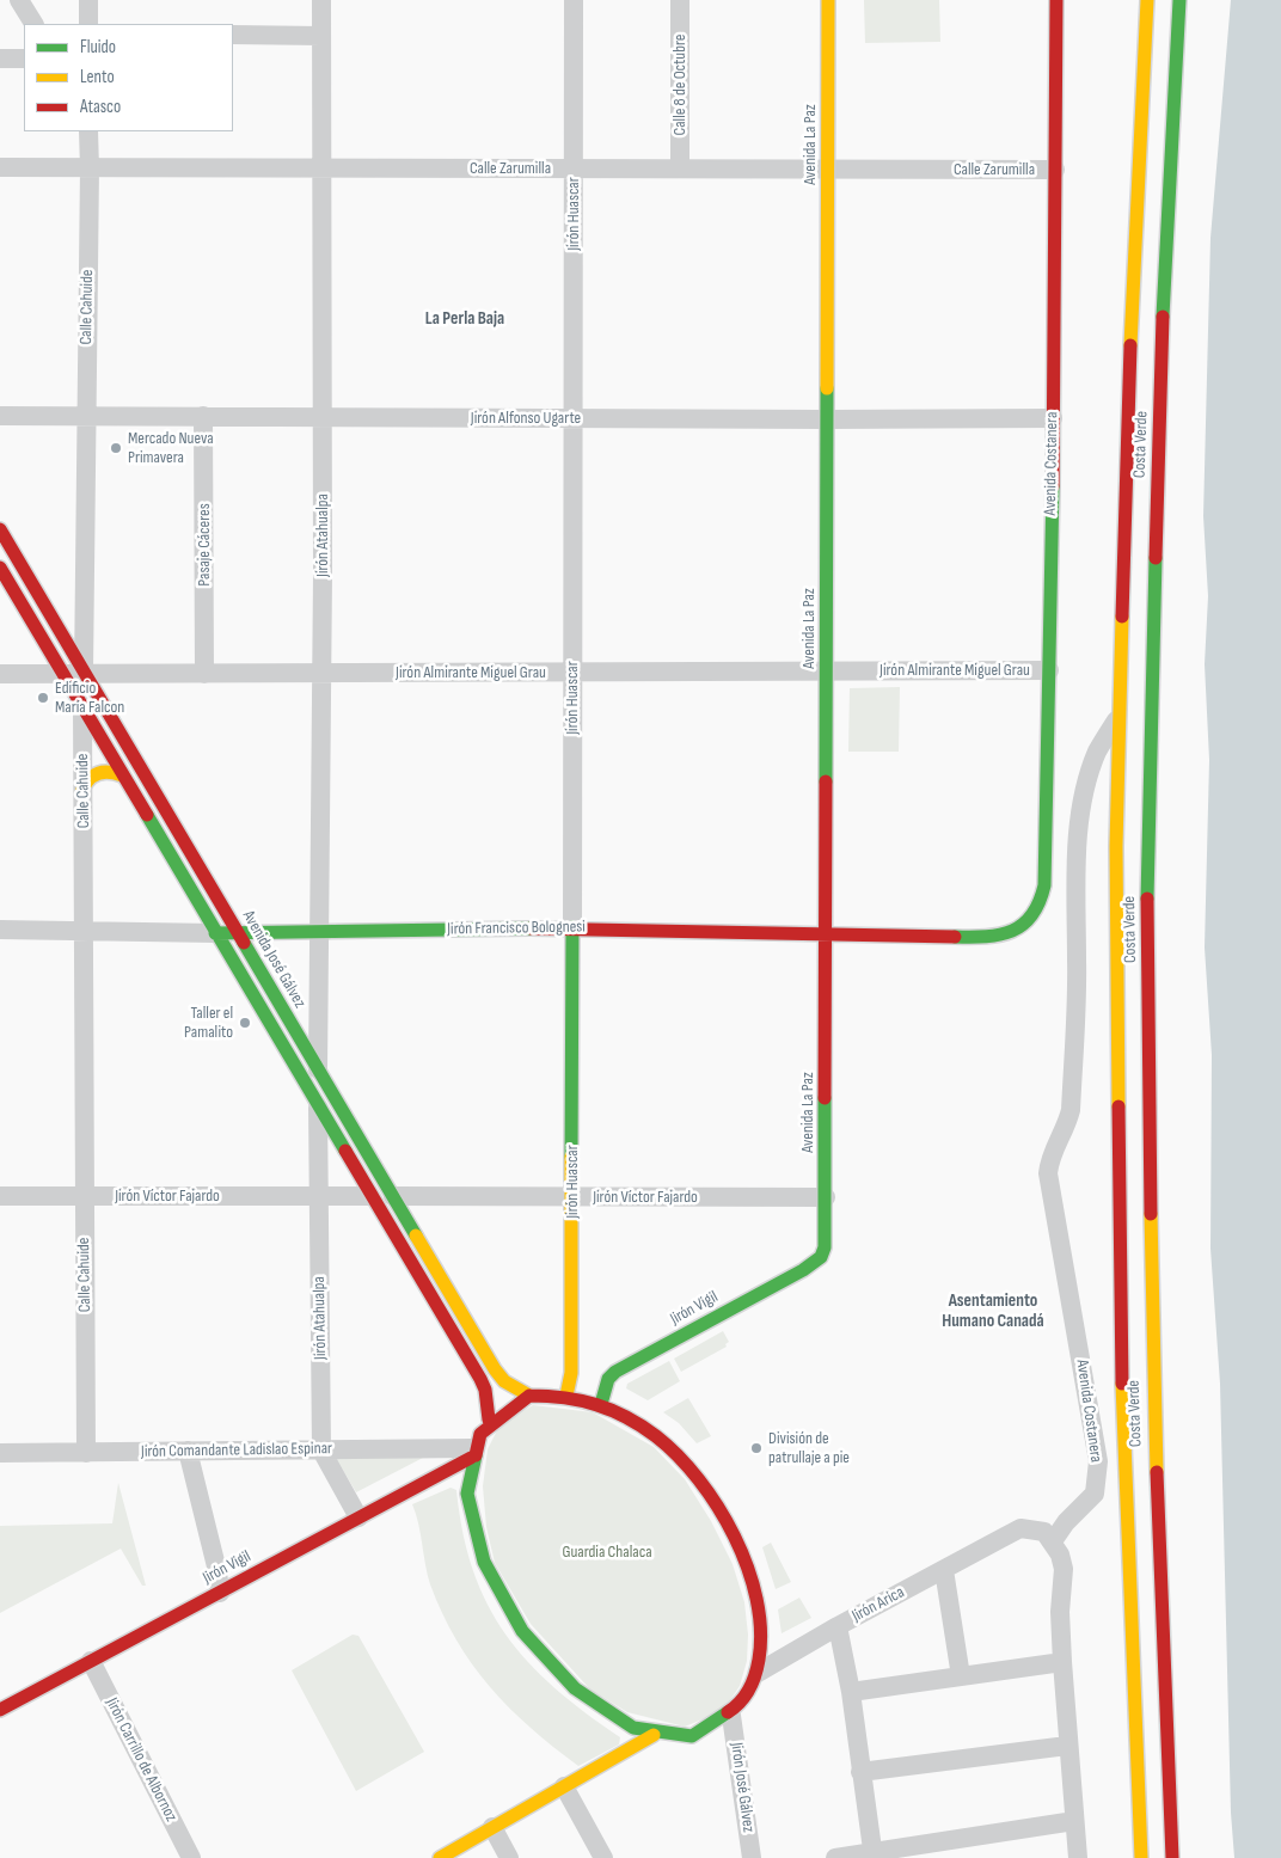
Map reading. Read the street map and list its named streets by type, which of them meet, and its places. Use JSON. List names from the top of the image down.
{
  "streets": {
    "main road": [
      "Avenida La Paz",
      "Jirón Huascar",
      "Costa Verde",
      "Avenida Costanera",
      "Jirón Francisco Bolognesi",
      "Avenida José Gálvez",
      "Jirón Vigil"
    ],
    "street": [
      "Calle 8 de Octubre",
      "Calle Zarumilla",
      "Calle Cahuide",
      "Jirón Alfonso Ugarte",
      "Jirón Atahualpa",
      "Pasaje Cáceres",
      "Jirón Almirante Miguel Grau",
      "Jirón Víctor Fajardo",
      "Jirón Comandante Ladislao Espinar",
      "Jirón Arica",
      "Jirón Carrillo de Albornoz",
      "Jirón José Gálvez"
    ]
  },
  "crossings": [
    ["Calle 8 de Octubre", "Calle Zarumilla"],
    ["Avenida La Paz", "Calle Zarumilla"],
    ["Avenida La Paz", "Jirón Alfonso Ugarte"],
    ["Avenida La Paz", "Jirón Almirante Miguel Grau"],
    ["Avenida La Paz", "Jirón Francisco Bolognesi"],
    ["Avenida La Paz", "Jirón Víctor Fajardo"],
    ["Avenida La Paz", "Jirón Vigil"],
    ["Calle Zarumilla", "Jirón Huascar"],
    ["Calle Zarumilla", "Calle Cahuide"],
    ["Calle Zarumilla", "Avenida Costanera"],
    ["Calle Zarumilla", "Jirón Atahualpa"],
    ["Jirón Huascar", "Jirón Alfonso Ugarte"],
    ["Jirón Huascar", "Jirón Almirante Miguel Grau"],
    ["Jirón Huascar", "Jirón Francisco Bolognesi"],
    ["Jirón Huascar", "Jirón Víctor Fajardo"],
    ["Calle Cahuide", "Jirón Alfonso Ugarte"],
    ["Calle Cahuide", "Jirón Almirante Miguel Grau"],
    ["Calle Cahuide", "Jirón Francisco Bolognesi"],
    ["Calle Cahuide", "Avenida José Gálvez"],
    ["Calle Cahuide", "Jirón Víctor Fajardo"],
    ["Calle Cahuide", "Jirón Comandante Ladislao Espinar"],
    ["Jirón Alfonso Ugarte", "Avenida Costanera"],
    ["Jirón Alfonso Ugarte", "Jirón Atahualpa"],
    ["Jirón Alfonso Ugarte", "Pasaje Cáceres"],
    ["Costa Verde", "Avenida Costanera"],
    ["Avenida Costanera", "Jirón Almirante Miguel Grau"],
    ["Avenida Costanera", "Jirón Francisco Bolognesi"],
    ["Avenida Costanera", "Jirón Arica"],
    ["Jirón Atahualpa", "Jirón Almirante Miguel Grau"],
    ["Jirón Atahualpa", "Jirón Francisco Bolognesi"],
    ["Jirón Atahualpa", "Avenida José Gálvez"],
    ["Jirón Atahualpa", "Jirón Víctor Fajardo"],
    ["Jirón Atahualpa", "Jirón Vigil"],
    ["Jirón Atahualpa", "Jirón Comandante Ladislao Espinar"],
    ["Pasaje Cáceres", "Jirón Almirante Miguel Grau"],
    ["Jirón Almirante Miguel Grau", "Avenida José Gálvez"],
    ["Jirón Francisco Bolognesi", "Avenida José Gálvez"],
    ["Avenida José Gálvez", "Jirón Víctor Fajardo"],
    ["Jirón Vigil", "Jirón Comandante Ladislao Espinar"],
    ["Jirón Vigil", "Jirón Carrillo de Albornoz"]
  ],
  "districts": ["La Perla Baja", "Asentamiento Humano Canadá"],
  "parks": ["Guardia Chalaca"],
  "places": [
    "Mercado Nueva Primavera",
    "Edificio María Falcon",
    "Taller el Pamalito",
    "División de patrullaje a pie"
  ],
  "legend": ["Fluido", "Lento", "Atasco"]
}
